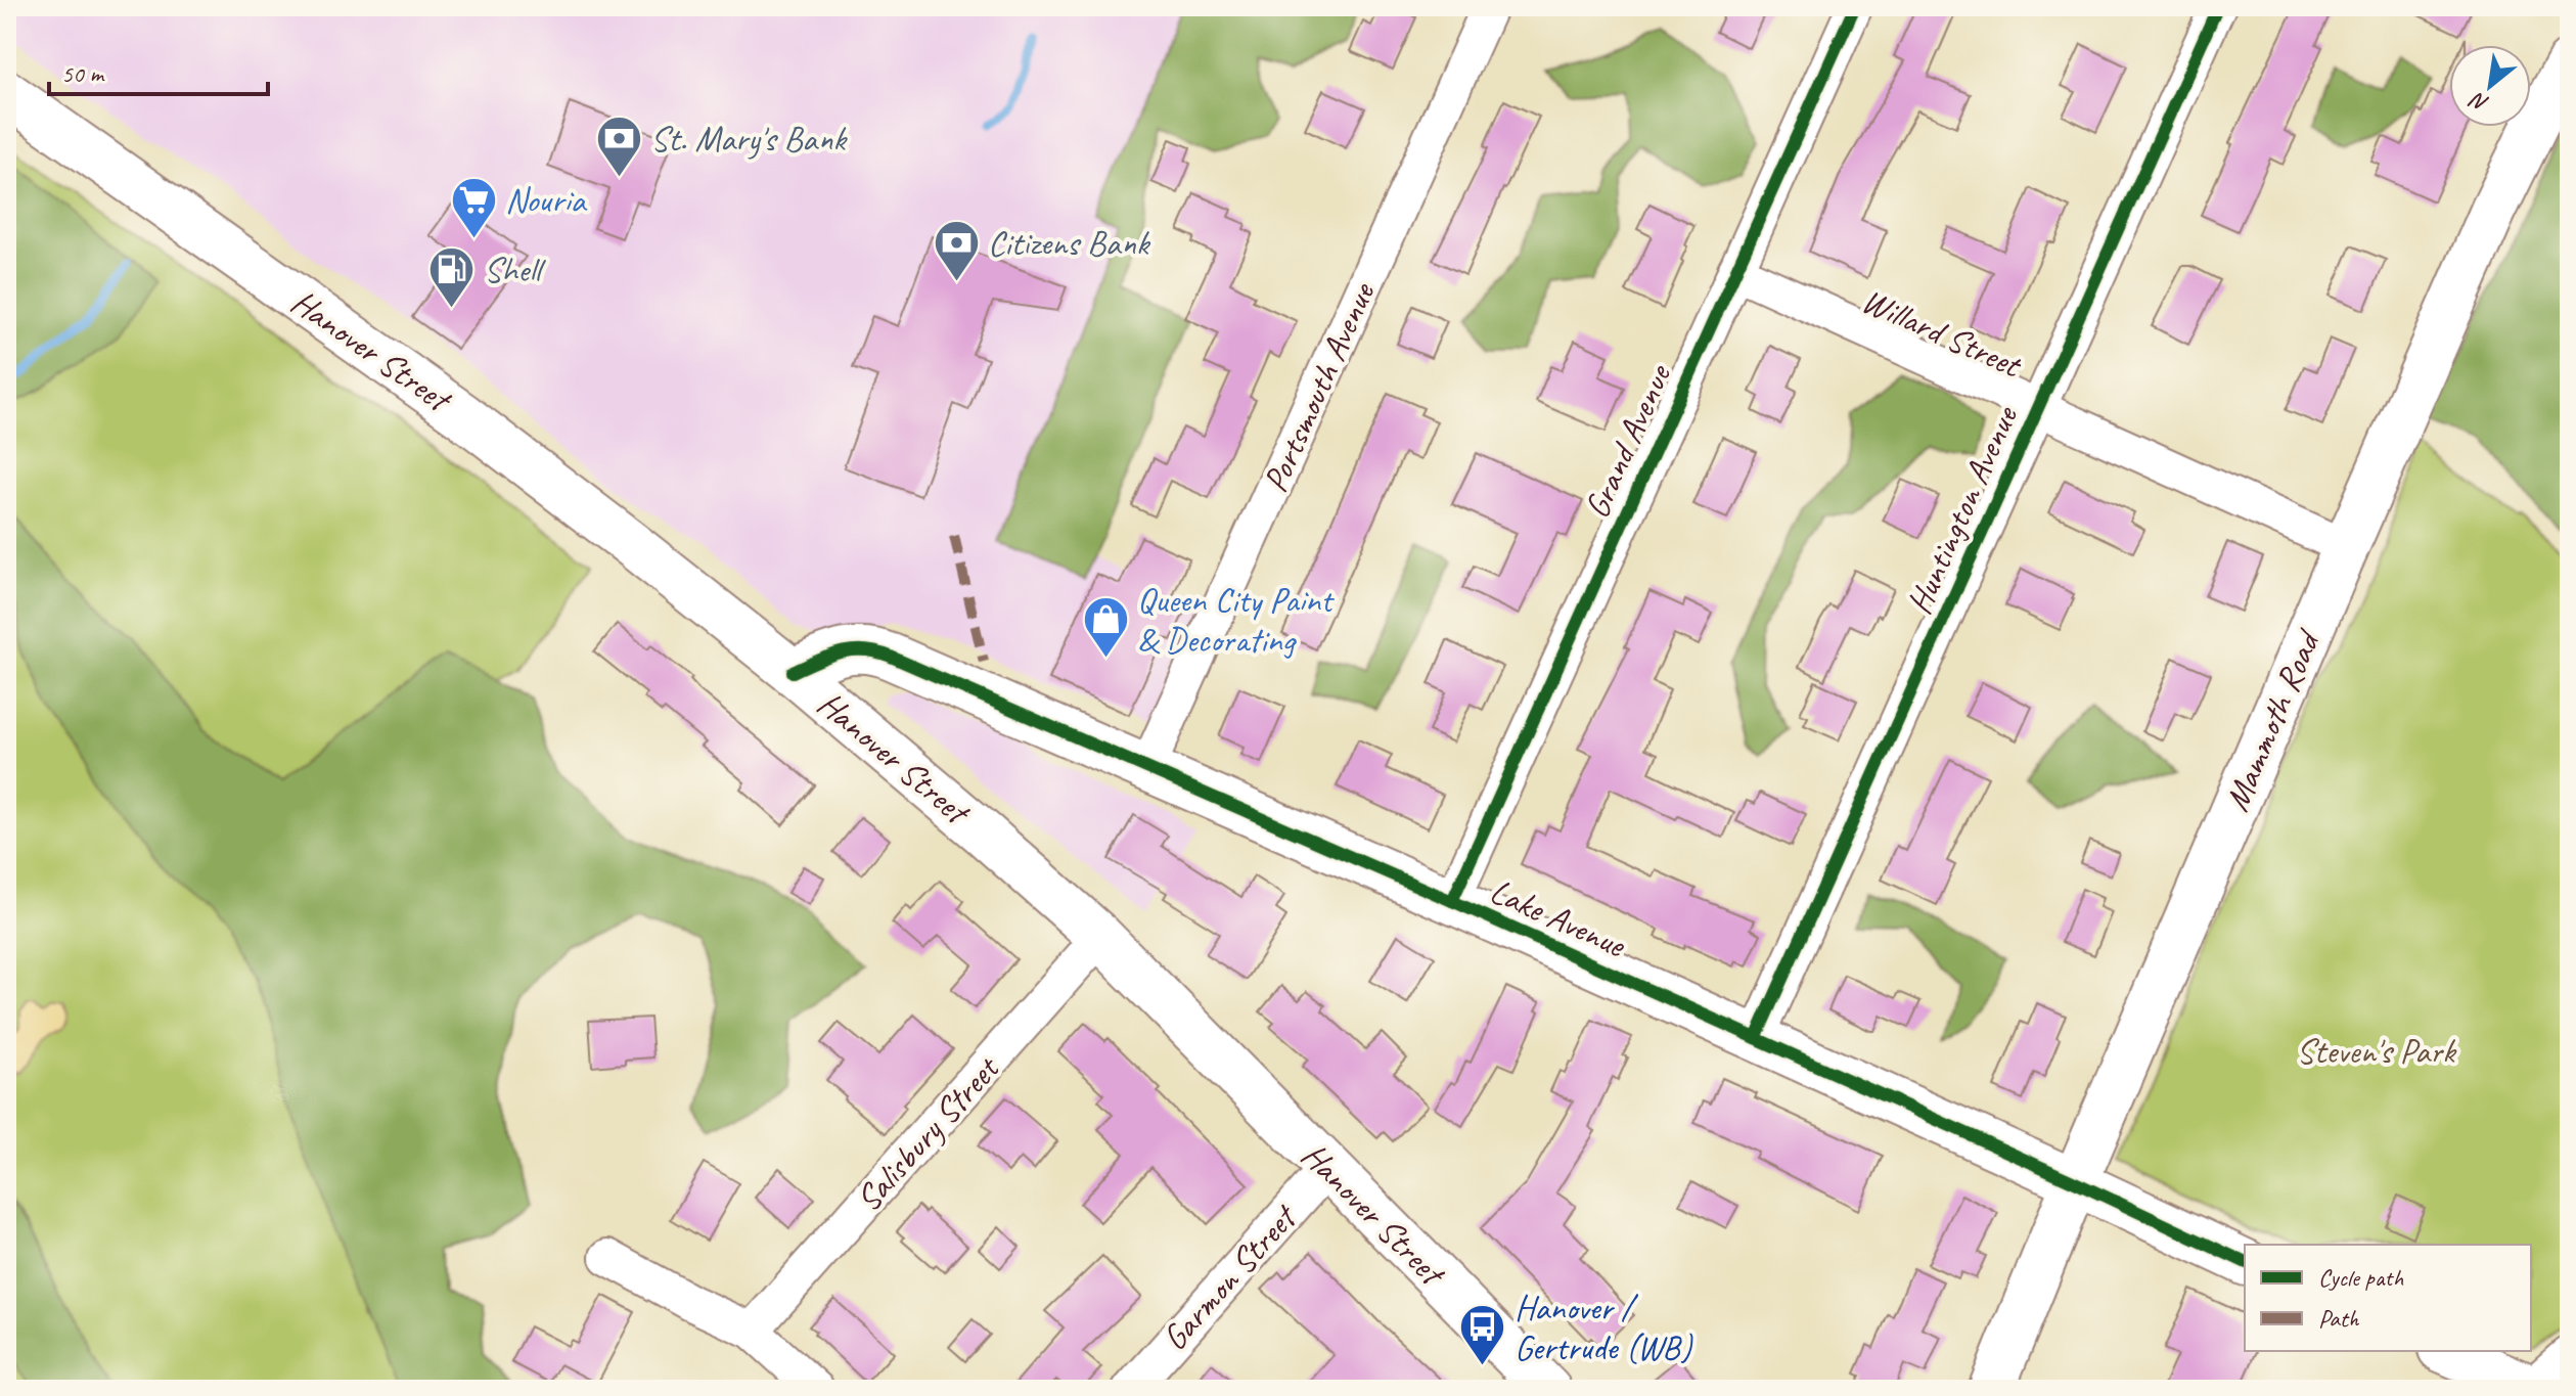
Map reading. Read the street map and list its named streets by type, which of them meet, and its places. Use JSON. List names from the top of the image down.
{
  "streets": {
    "main road": ["Hanover Street", "Mammoth Road", "Lake Avenue"],
    "street": [
      "Willard Street",
      "Portsmouth Avenue",
      "Grand Avenue",
      "Huntington Avenue",
      "Salisbury Street",
      "Garmon Street"
    ]
  },
  "crossings": [
    ["Willard Street", "Grand Avenue"],
    ["Willard Street", "Huntington Avenue"],
    ["Willard Street", "Mammoth Road"],
    ["Hanover Street", "Lake Avenue"],
    ["Hanover Street", "Salisbury Street"],
    ["Hanover Street", "Garmon Street"],
    ["Portsmouth Avenue", "Lake Avenue"],
    ["Grand Avenue", "Lake Avenue"],
    ["Huntington Avenue", "Lake Avenue"],
    ["Mammoth Road", "Lake Avenue"]
  ],
  "parks": ["Steven's Park"],
  "places": {
    "bank": ["St. Mary's Bank", "Citizens Bank"],
    "supermarket": ["Nouria"],
    "fuel station": ["Shell"],
    "shop": ["Queen City Paint & Decorating"],
    "bus stop": ["Hanover / Gertrude (WB)"]
  },
  "legend": ["Cycle path", "Path"],
  "scale_bar": "50 m",
  "north": "bottom left"
}
